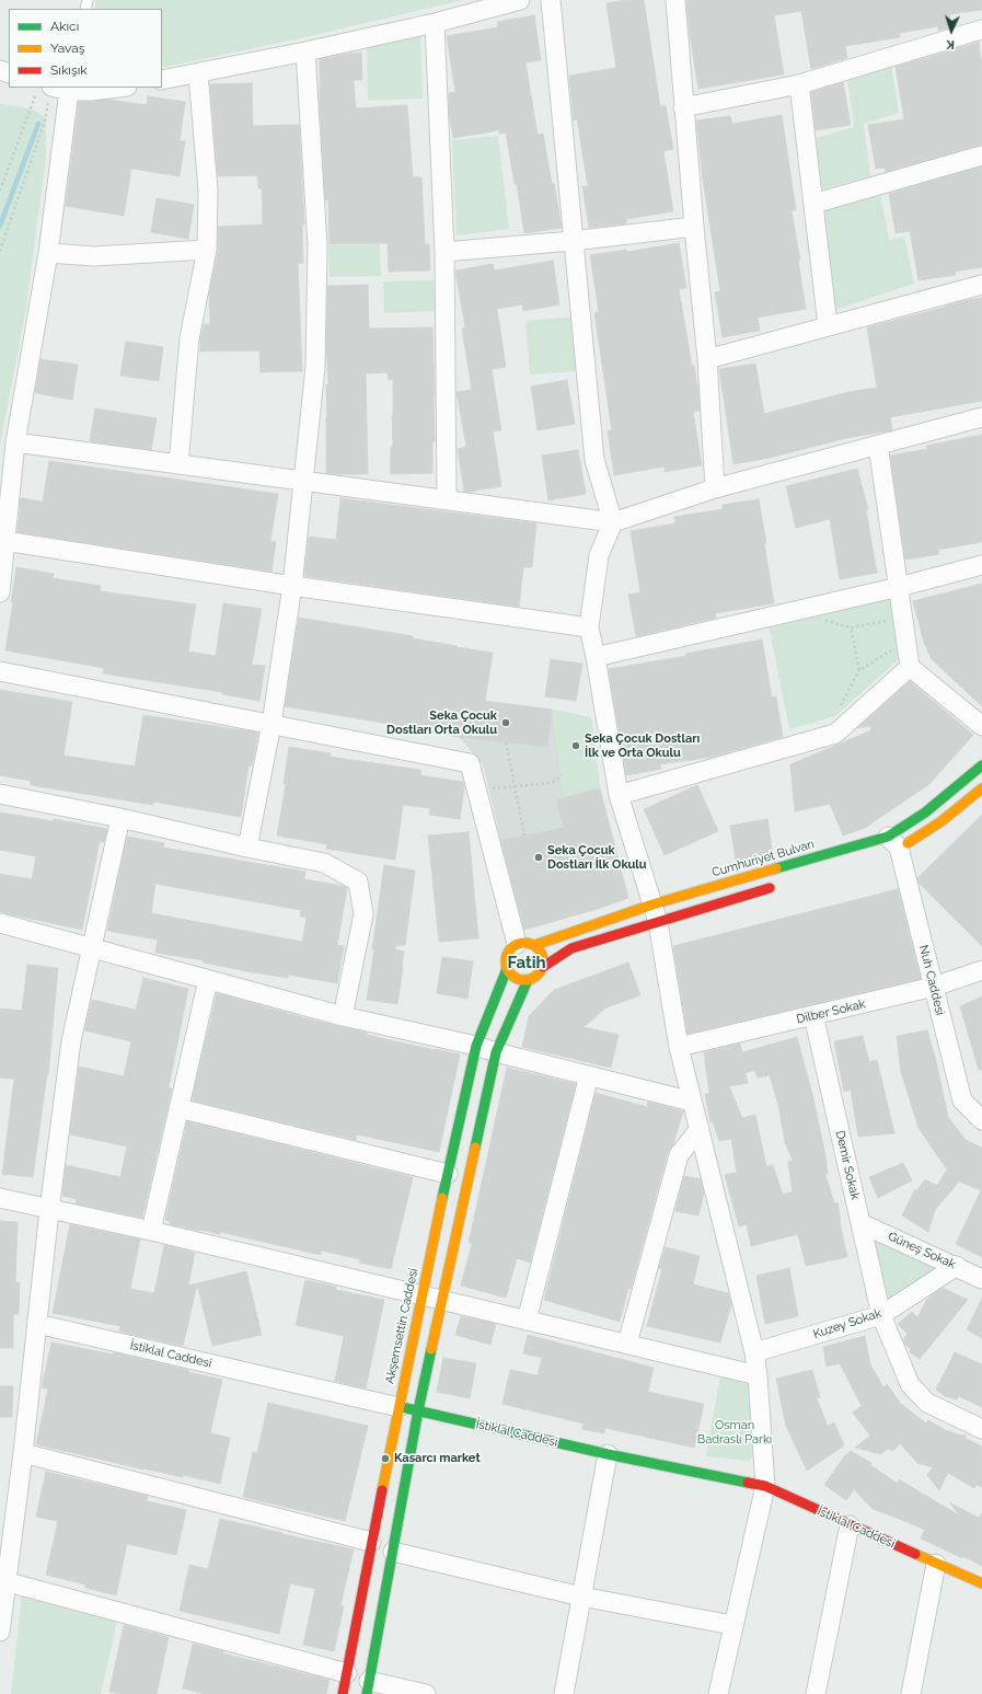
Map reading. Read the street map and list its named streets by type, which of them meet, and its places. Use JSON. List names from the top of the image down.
{
  "streets": {
    "main road": ["Cumhuriyet Bulvarı", "Akşemsettin Caddesi", "İstiklal Caddesi"],
    "street": [
      "Nuh Caddesi",
      "Dilber Sokak",
      "Demir Sokak",
      "Güneş Sokak",
      "Kuzey Sokak"
    ]
  },
  "crossings": [
    ["Cumhuriyet Bulvarı", "Nuh Caddesi"],
    ["Cumhuriyet Bulvarı", "Akşemsettin Caddesi"],
    ["Nuh Caddesi", "Dilber Sokak"],
    ["Dilber Sokak", "Demir Sokak"],
    ["Demir Sokak", "Güneş Sokak"],
    ["Demir Sokak", "Kuzey Sokak"],
    ["Güneş Sokak", "Kuzey Sokak"],
    ["Akşemsettin Caddesi", "İstiklal Caddesi"]
  ],
  "districts": ["Fatih"],
  "parks": ["Osman Badraslı Parkı"],
  "places": [
    "Seka Çocuk Dostları Orta Okulu",
    "Seka Çocuk Dostları İlk ve Orta Okulu",
    "Seka Çocuk Dostları İlk Okulu",
    "Kasarcı market"
  ],
  "legend": ["Akıcı", "Yavaş", "Sıkışık"],
  "north": "bottom"
}
